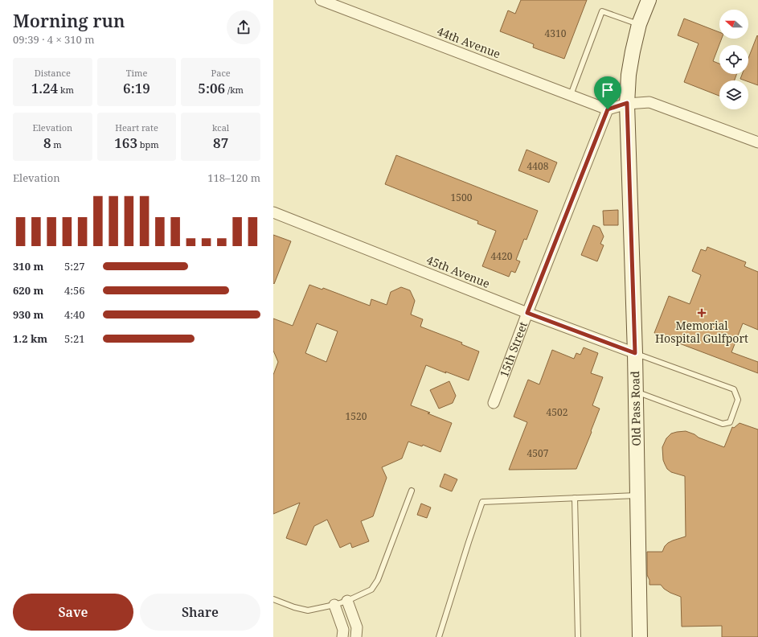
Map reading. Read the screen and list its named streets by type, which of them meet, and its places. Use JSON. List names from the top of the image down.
{
  "streets": {
    "main road": ["Old Pass Road"],
    "street": ["44th Avenue", "45th Avenue", "15th Street"]
  },
  "crossings": [
    ["44th Avenue", "15th Street"],
    ["45th Avenue", "15th Street"],
    ["45th Avenue", "Old Pass Road"]
  ],
  "places": {
    "health": ["Memorial Hospital Gulfport"]
  },
  "house_numbers": [
    "4310",
    "4408",
    "1500",
    "4420",
    "4502",
    "1520",
    "4507"
  ],
  "north": "left",
  "page": {
    "heading": ["Morning run", "09:39 · 4 × 310 m"],
    "stats": [
      ["Distance", "1.24 km"],
      ["Time", "6:19"],
      ["Pace", "5:06 /km"],
      ["Elevation", "8 m"],
      ["Heart rate", "163 bpm"],
      ["kcal", "87"]
    ],
    "chart": ["Elevation", "118–120 m"],
    "list": [
      {
        "name": "310 m",
        "note": "5:27"
      },
      {
        "name": "620 m",
        "note": "4:56"
      },
      {
        "name": "930 m",
        "note": "4:40"
      },
      {
        "name": "1.2 km",
        "note": "5:21"
      }
    ],
    "buttons": ["Save", "Share"]
  }
}
